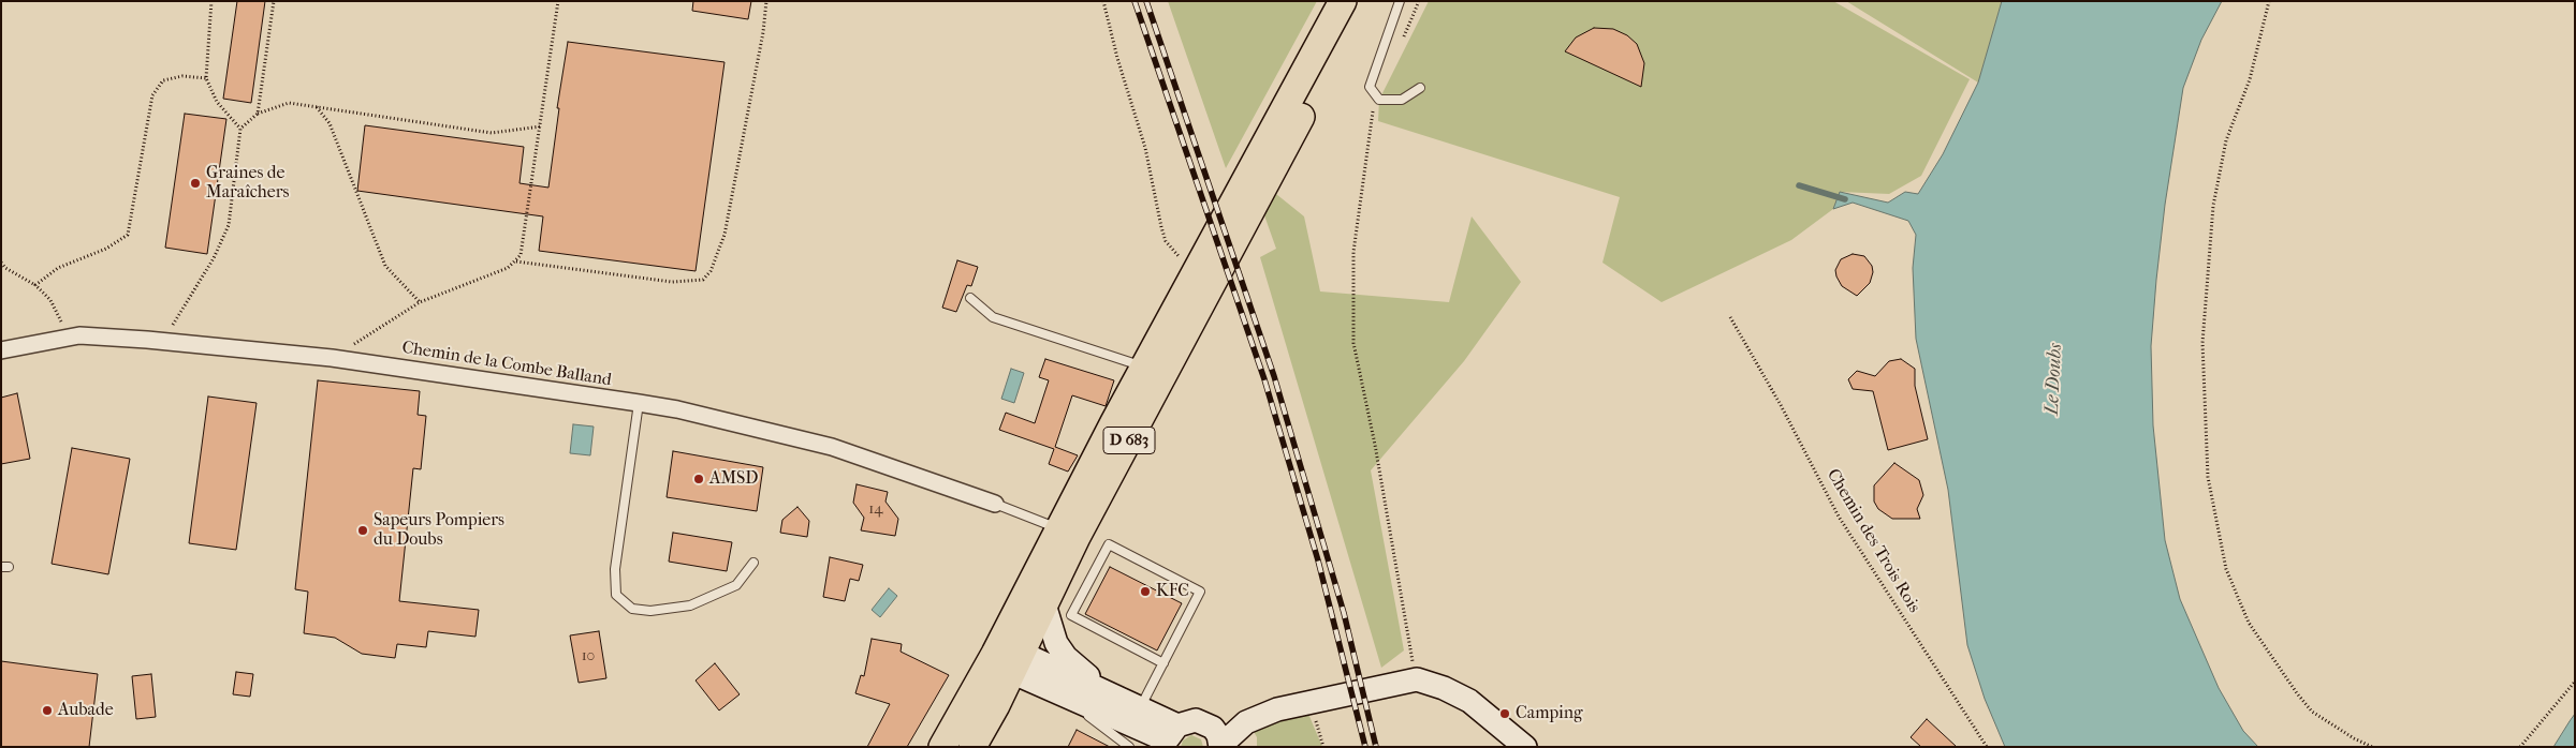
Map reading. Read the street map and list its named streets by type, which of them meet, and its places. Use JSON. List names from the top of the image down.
{
  "streets": {
    "main road": ["D 683"],
    "street": ["Chemin de la Combe Balland"],
    "path": ["Chemin des Trois Rois"]
  },
  "water": ["Le Doubs"],
  "places": [
    "Graines de Maraîchers",
    "AMSD",
    "Sapeurs Pompiers du Doubs",
    "KFC",
    "Aubade",
    "Camping"
  ],
  "house_numbers": ["14", "10"]
}
